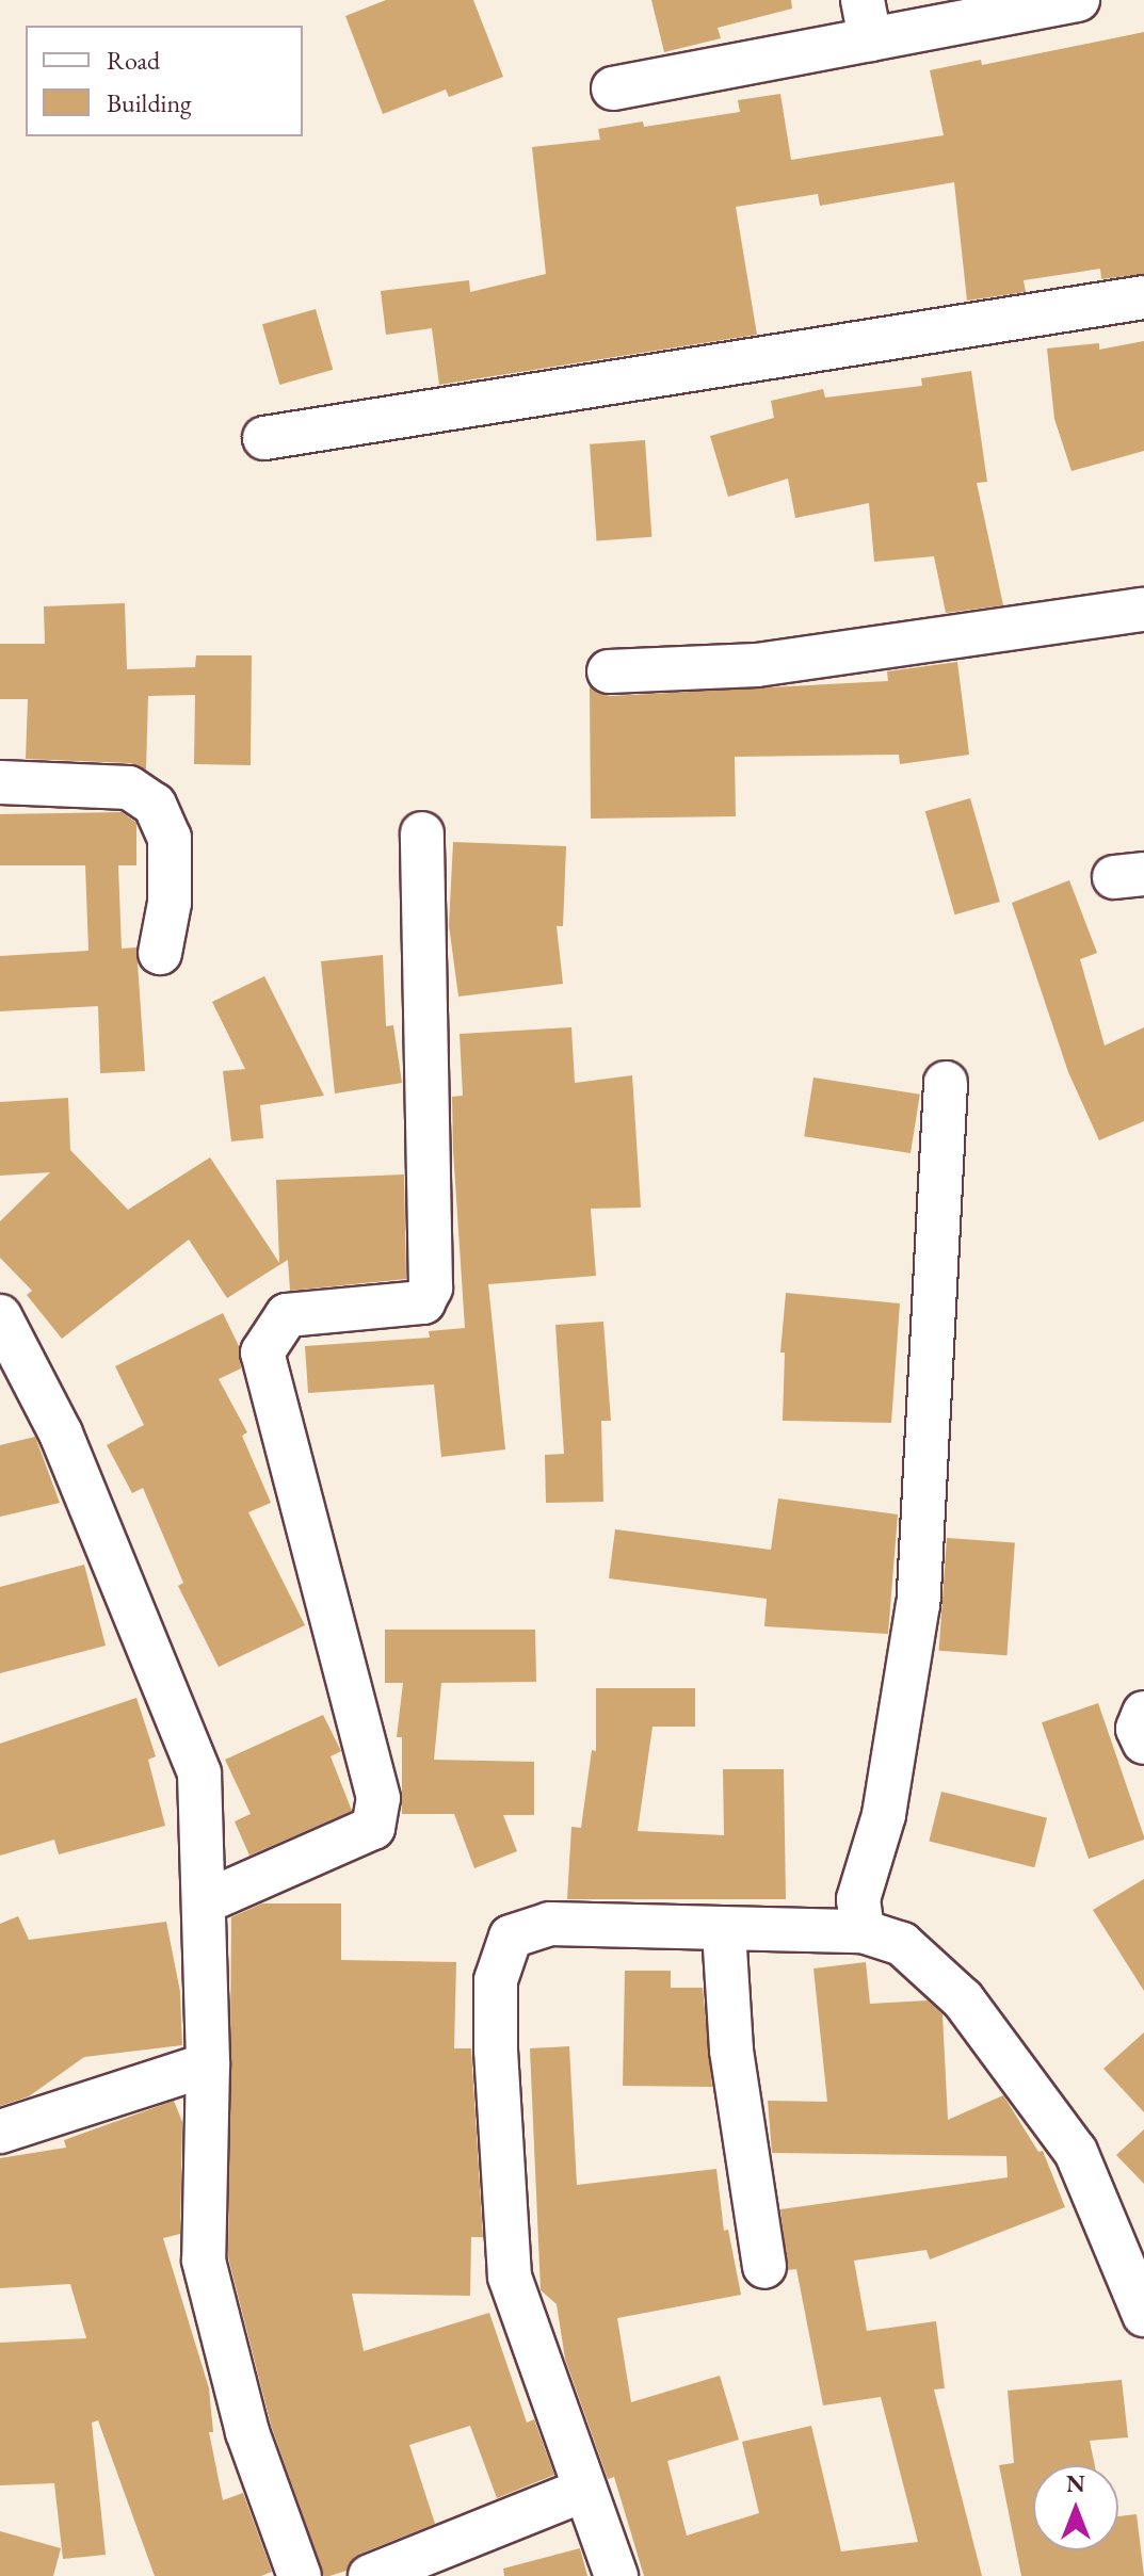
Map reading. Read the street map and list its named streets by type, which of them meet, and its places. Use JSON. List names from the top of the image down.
{
  "legend": ["Road", "Building"],
  "north": "top"
}
